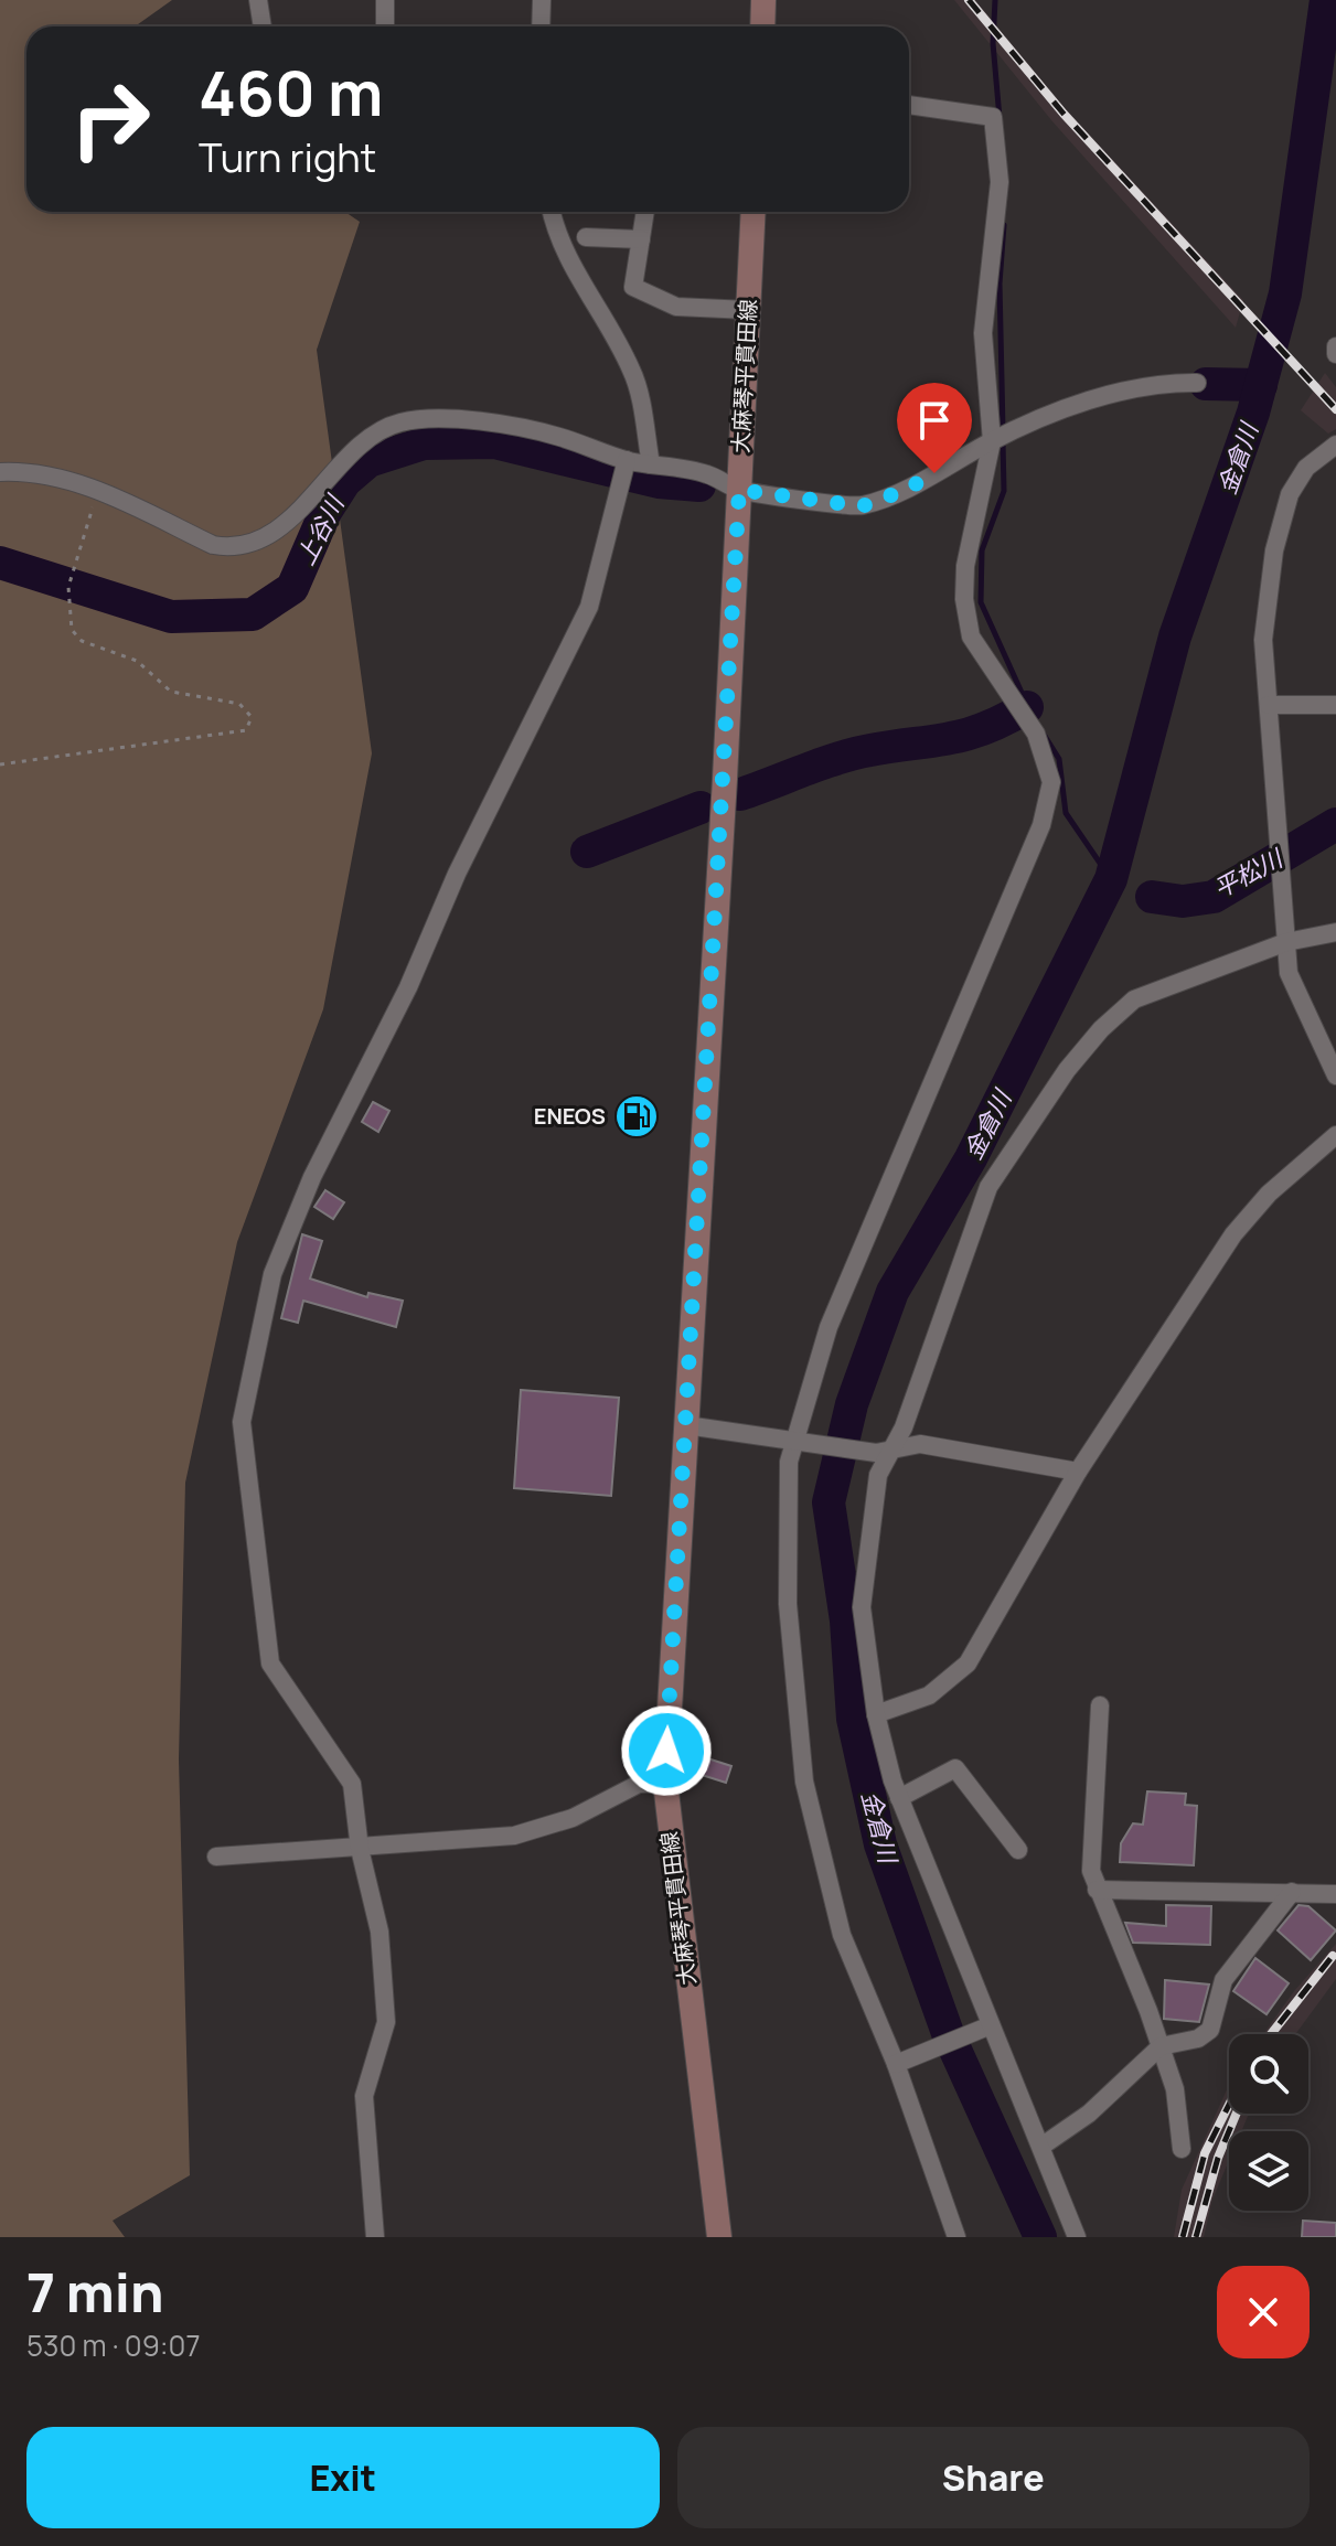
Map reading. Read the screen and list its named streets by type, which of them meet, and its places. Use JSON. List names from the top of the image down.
{
  "streets": {
    "main road": ["大麻琴平貫田線"]
  },
  "water": ["金倉川", "上谷川", "平松川"],
  "places": {
    "fuel station": ["ENEOS"]
  },
  "page": {
    "turn": ["460 m", "Turn right"],
    "heading": ["7 min", "530 m · 09:07"],
    "buttons": ["Exit", "Share"]
  }
}
